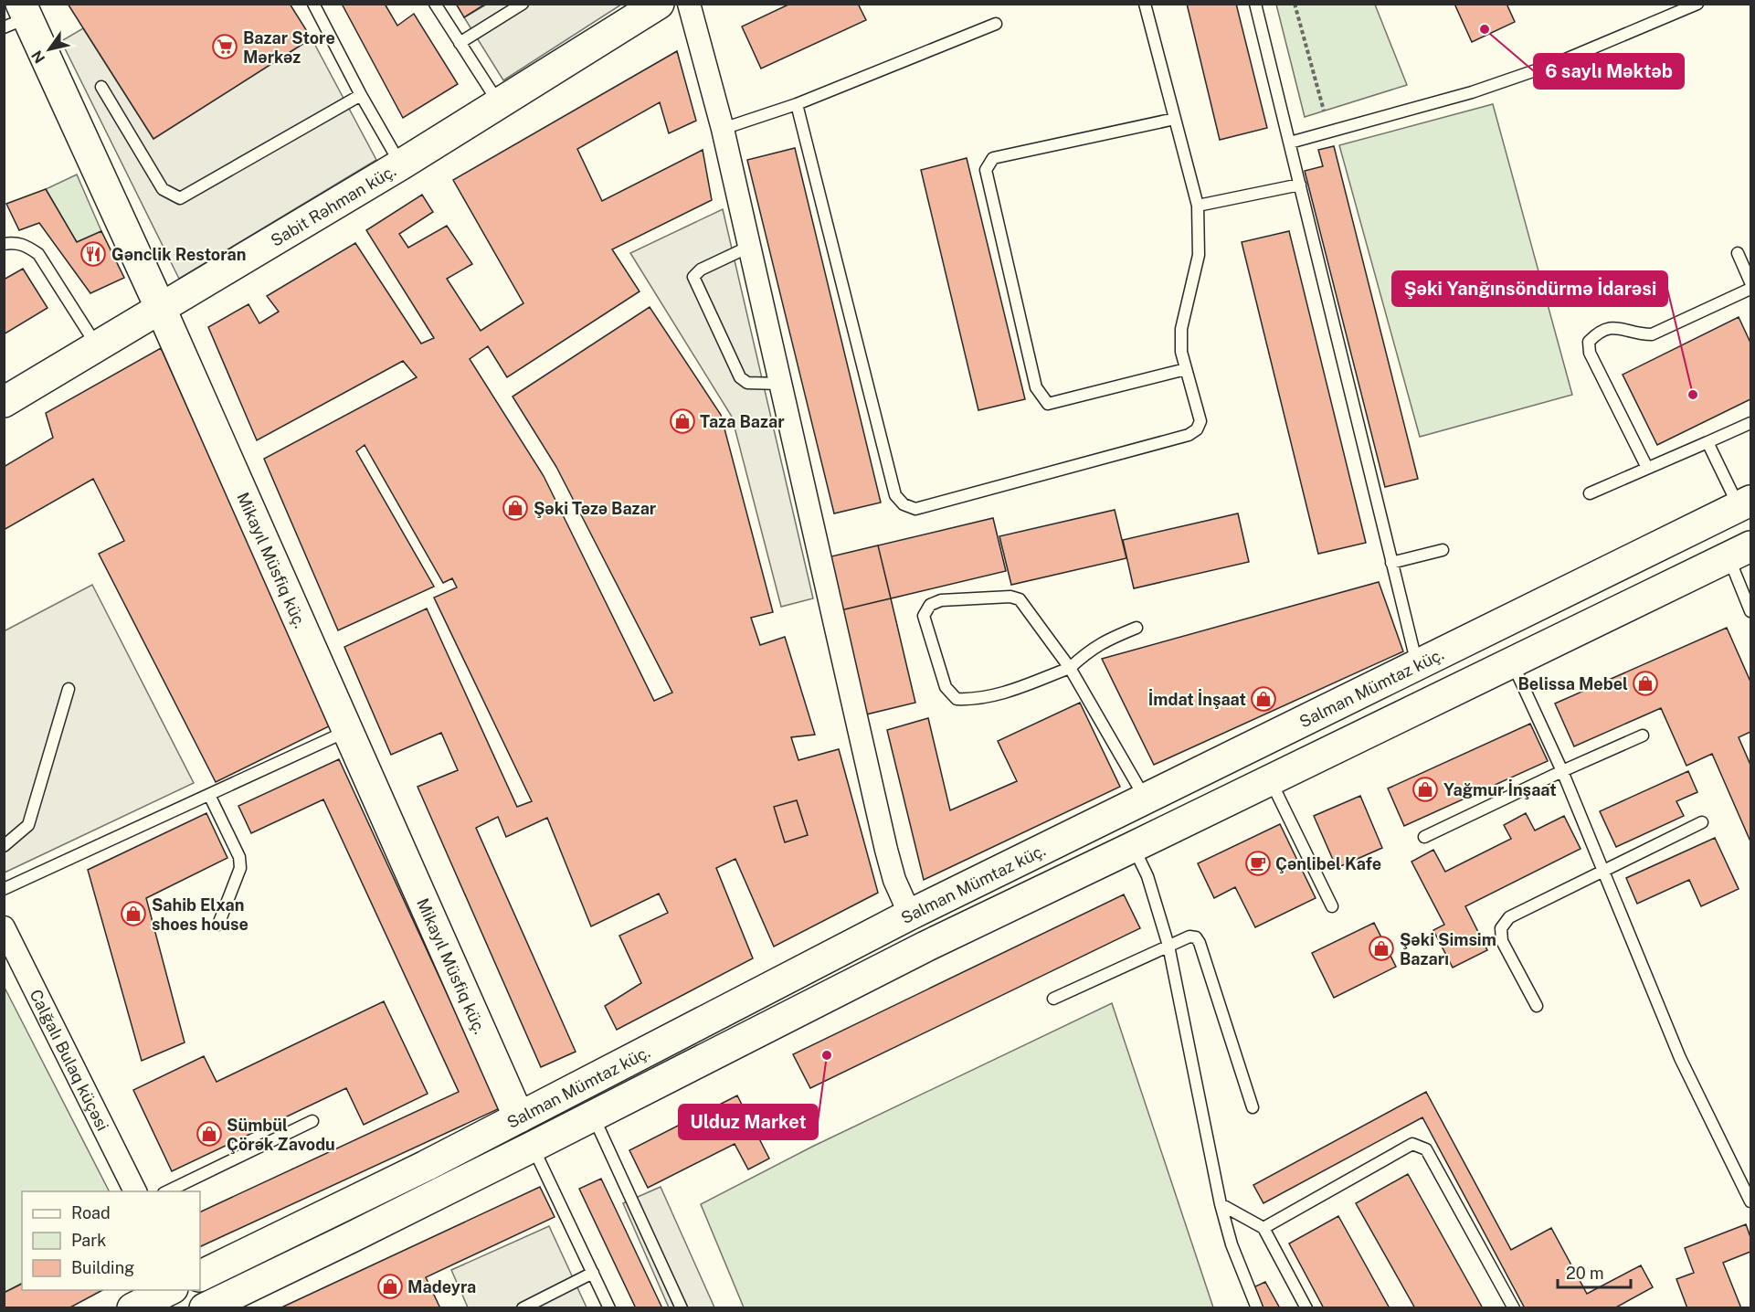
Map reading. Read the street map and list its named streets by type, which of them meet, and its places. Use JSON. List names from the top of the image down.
{
  "streets": {
    "main road": ["Sabit Rəhman küç.", "Mikayıl Müsfiq küç.", "Salman Mümtaz küç."],
    "street": ["Calğalı Bulaq küçəsi"]
  },
  "crossings": [
    ["Sabit Rəhman küç.", "Mikayıl Müsfiq küç."],
    ["Mikayıl Müsfiq küç.", "Salman Mümtaz küç."]
  ],
  "places": {
    "other": ["6 saylı Məktəb", "Şəki Yanğınsöndürmə İdarəsi", "Ulduz Market"],
    "supermarket": ["Bazar Store Mərkəz"],
    "restaurant": ["Gənclik Restoran"],
    "shop": [
      "Taza Bazar",
      "Şəki Təzə Bazar",
      "Belissa Mebel",
      "İmdat İnşaat",
      "Yağmur İnşaat",
      "Sahib Elxan shoes house",
      "Şəki Simsim Bazarı",
      "Sümbül Çörək Zavodu",
      "Madeyra"
    ],
    "cafe": ["Çənlibel Kafe"]
  },
  "legend": ["Road", "Park", "Building"],
  "scale_bar": "20 m",
  "north": "bottom left"
}
